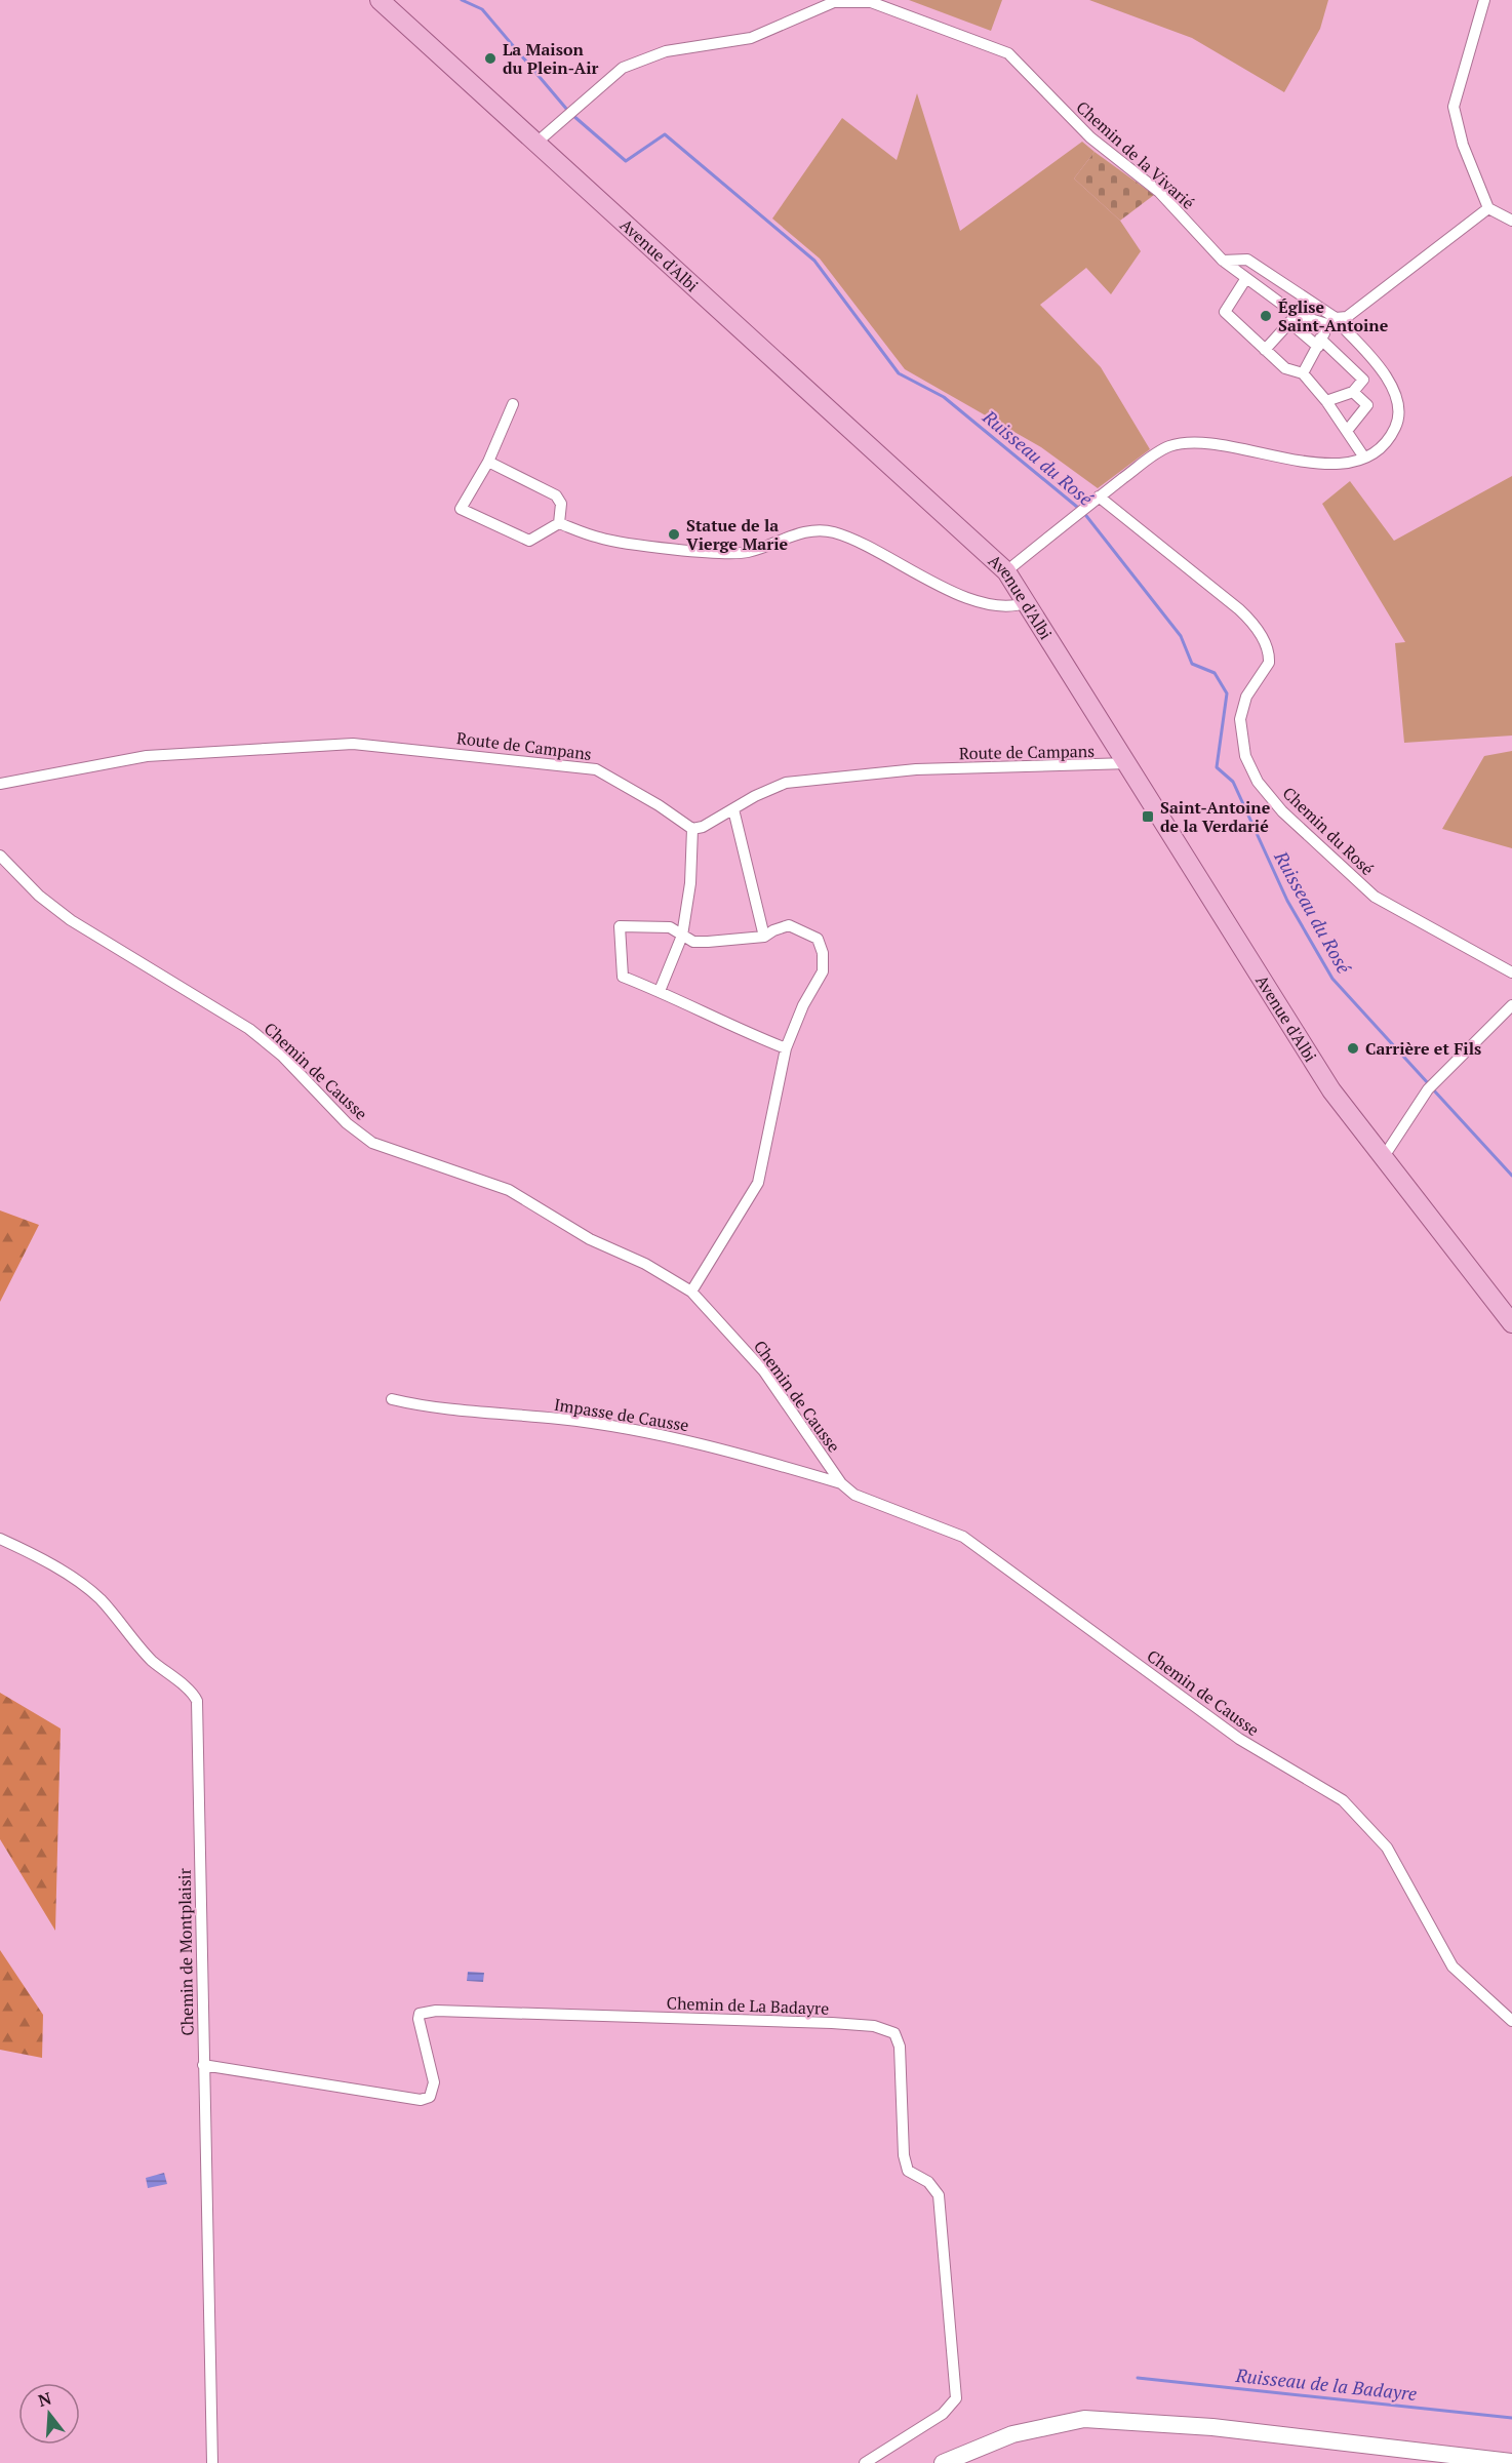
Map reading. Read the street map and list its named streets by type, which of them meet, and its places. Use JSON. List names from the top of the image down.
{
  "streets": {
    "main road": ["Avenue d'Albi"],
    "street": [
      "Chemin de la Vivarié",
      "Route de Campans",
      "Chemin du Rosé",
      "Chemin de Causse",
      "Impasse de Causse",
      "Chemin de Montplaisir",
      "Chemin de La Badayre"
    ]
  },
  "crossings": [
    ["Chemin de la Vivarié", "Avenue d'Albi"],
    ["Avenue d'Albi", "Route de Campans"],
    ["Chemin de Causse", "Impasse de Causse"],
    ["Chemin de Montplaisir", "Chemin de La Badayre"]
  ],
  "water": ["Ruisseau du Rosé", "Ruisseau de la Badayre"],
  "places": {
    "other": [
      "La Maison du Plein-Air",
      "Église Saint-Antoine",
      "Statue de la Vierge Marie",
      "Carrière et Fils"
    ],
    "transit": ["Saint-Antoine de la Verdarié"]
  },
  "north": "top"
}
